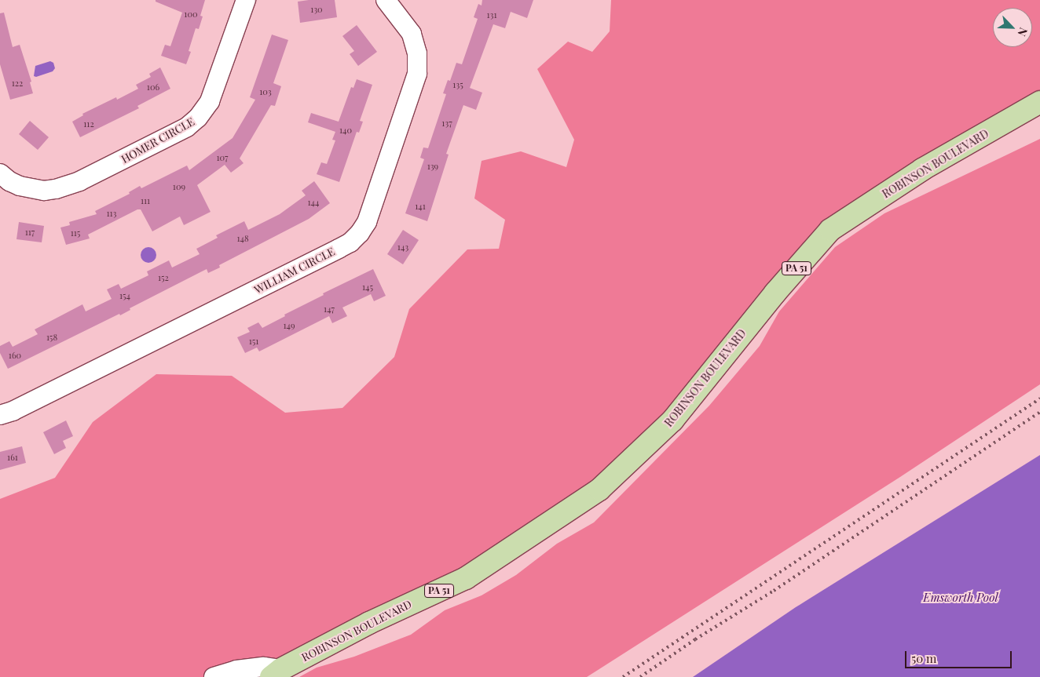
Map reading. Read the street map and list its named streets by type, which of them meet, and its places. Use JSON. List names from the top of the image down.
{
  "streets": {
    "main road": ["ROBINSON BOULEVARD", "PA 51"],
    "street": ["HOMER CIRCLE", "WILLIAM CIRCLE"]
  },
  "water": ["Emsworth Pool"],
  "house_numbers": [
    "130",
    "100",
    "131",
    "122",
    "135",
    "106",
    "103",
    "137",
    "112",
    "140",
    "107",
    "139",
    "109",
    "111",
    "144",
    "141",
    "113",
    "117",
    "115",
    "148",
    "143",
    "152",
    "145",
    "154",
    "147",
    "149",
    "158",
    "151",
    "160",
    "161"
  ],
  "scale_bar": "50 m",
  "north": "bottom right"
}
